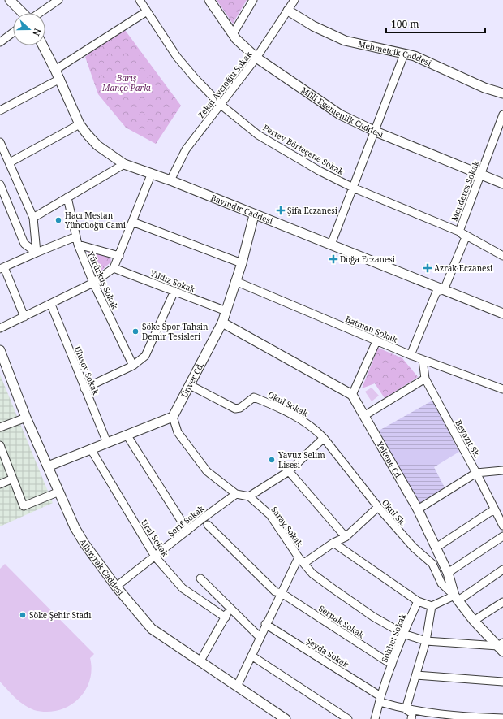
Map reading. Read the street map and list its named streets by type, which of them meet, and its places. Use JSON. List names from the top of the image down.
{
  "streets": {
    "street": [
      "Mehmetçik Caddesi",
      "Zekai Avcıoğlu Sokak",
      "Milli Egemenlik Caddesi",
      "Pertev Börteçene Sokak",
      "Menderes Sokak",
      "Bayındır Caddesi",
      "Yürürkuş Sokak",
      "Yıldız Sokak",
      "Batman Sokak",
      "Ulusoy Sokak",
      "Ünver Cd.",
      "Okul Sokak",
      "Beyazıt Sk.",
      "Yeltepe Cd.",
      "Okul Sk.",
      "Şerif Sokak",
      "Saray Sokak",
      "Ural Sokak",
      "Albayrak Caddesi",
      "Serpak Sokak",
      "Sohbet Sokak",
      "Şeyda Sokak"
    ]
  },
  "crossings": [
    ["Mehmetçik Caddesi", "Zekai Avcıoğlu Sokak"],
    ["Zekai Avcıoğlu Sokak", "Milli Egemenlik Caddesi"],
    ["Zekai Avcıoğlu Sokak", "Pertev Börteçene Sokak"],
    ["Zekai Avcıoğlu Sokak", "Bayındır Caddesi"],
    ["Milli Egemenlik Caddesi", "Menderes Sokak"],
    ["Pertev Börteçene Sokak", "Menderes Sokak"],
    ["Menderes Sokak", "Bayındır Caddesi"],
    ["Menderes Sokak", "Batman Sokak"],
    ["Bayındır Caddesi", "Ünver Cd."],
    ["Yıldız Sokak", "Ünver Cd."],
    ["Batman Sokak", "Ünver Cd."],
    ["Batman Sokak", "Beyazıt Sk."],
    ["Ünver Cd.", "Okul Sokak"],
    ["Ünver Cd.", "Yeltepe Cd."],
    ["Okul Sokak", "Okul Sk."],
    ["Yeltepe Cd.", "Okul Sk."],
    ["Yeltepe Cd.", "Saray Sokak"],
    ["Şerif Sokak", "Ural Sokak"],
    ["Şerif Sokak", "Albayrak Caddesi"],
    ["Saray Sokak", "Sohbet Sokak"],
    ["Serpak Sokak", "Sohbet Sokak"],
    ["Sohbet Sokak", "Şeyda Sokak"]
  ],
  "parks": ["Barış Manço Parkı"],
  "places": {
    "health": ["Şifa Eczanesi", "Doğa Eczanesi", "Azrak Eczanesi"],
    "other": [
      "Hacı Mestan Yüncüoğu Cami",
      "Söke Spor Tahsin Demir Tesisleri",
      "Yavuz Selim Lisesi",
      "Söke Şehir Stadı"
    ]
  },
  "scale_bar": "100 m",
  "north": "right"
}
